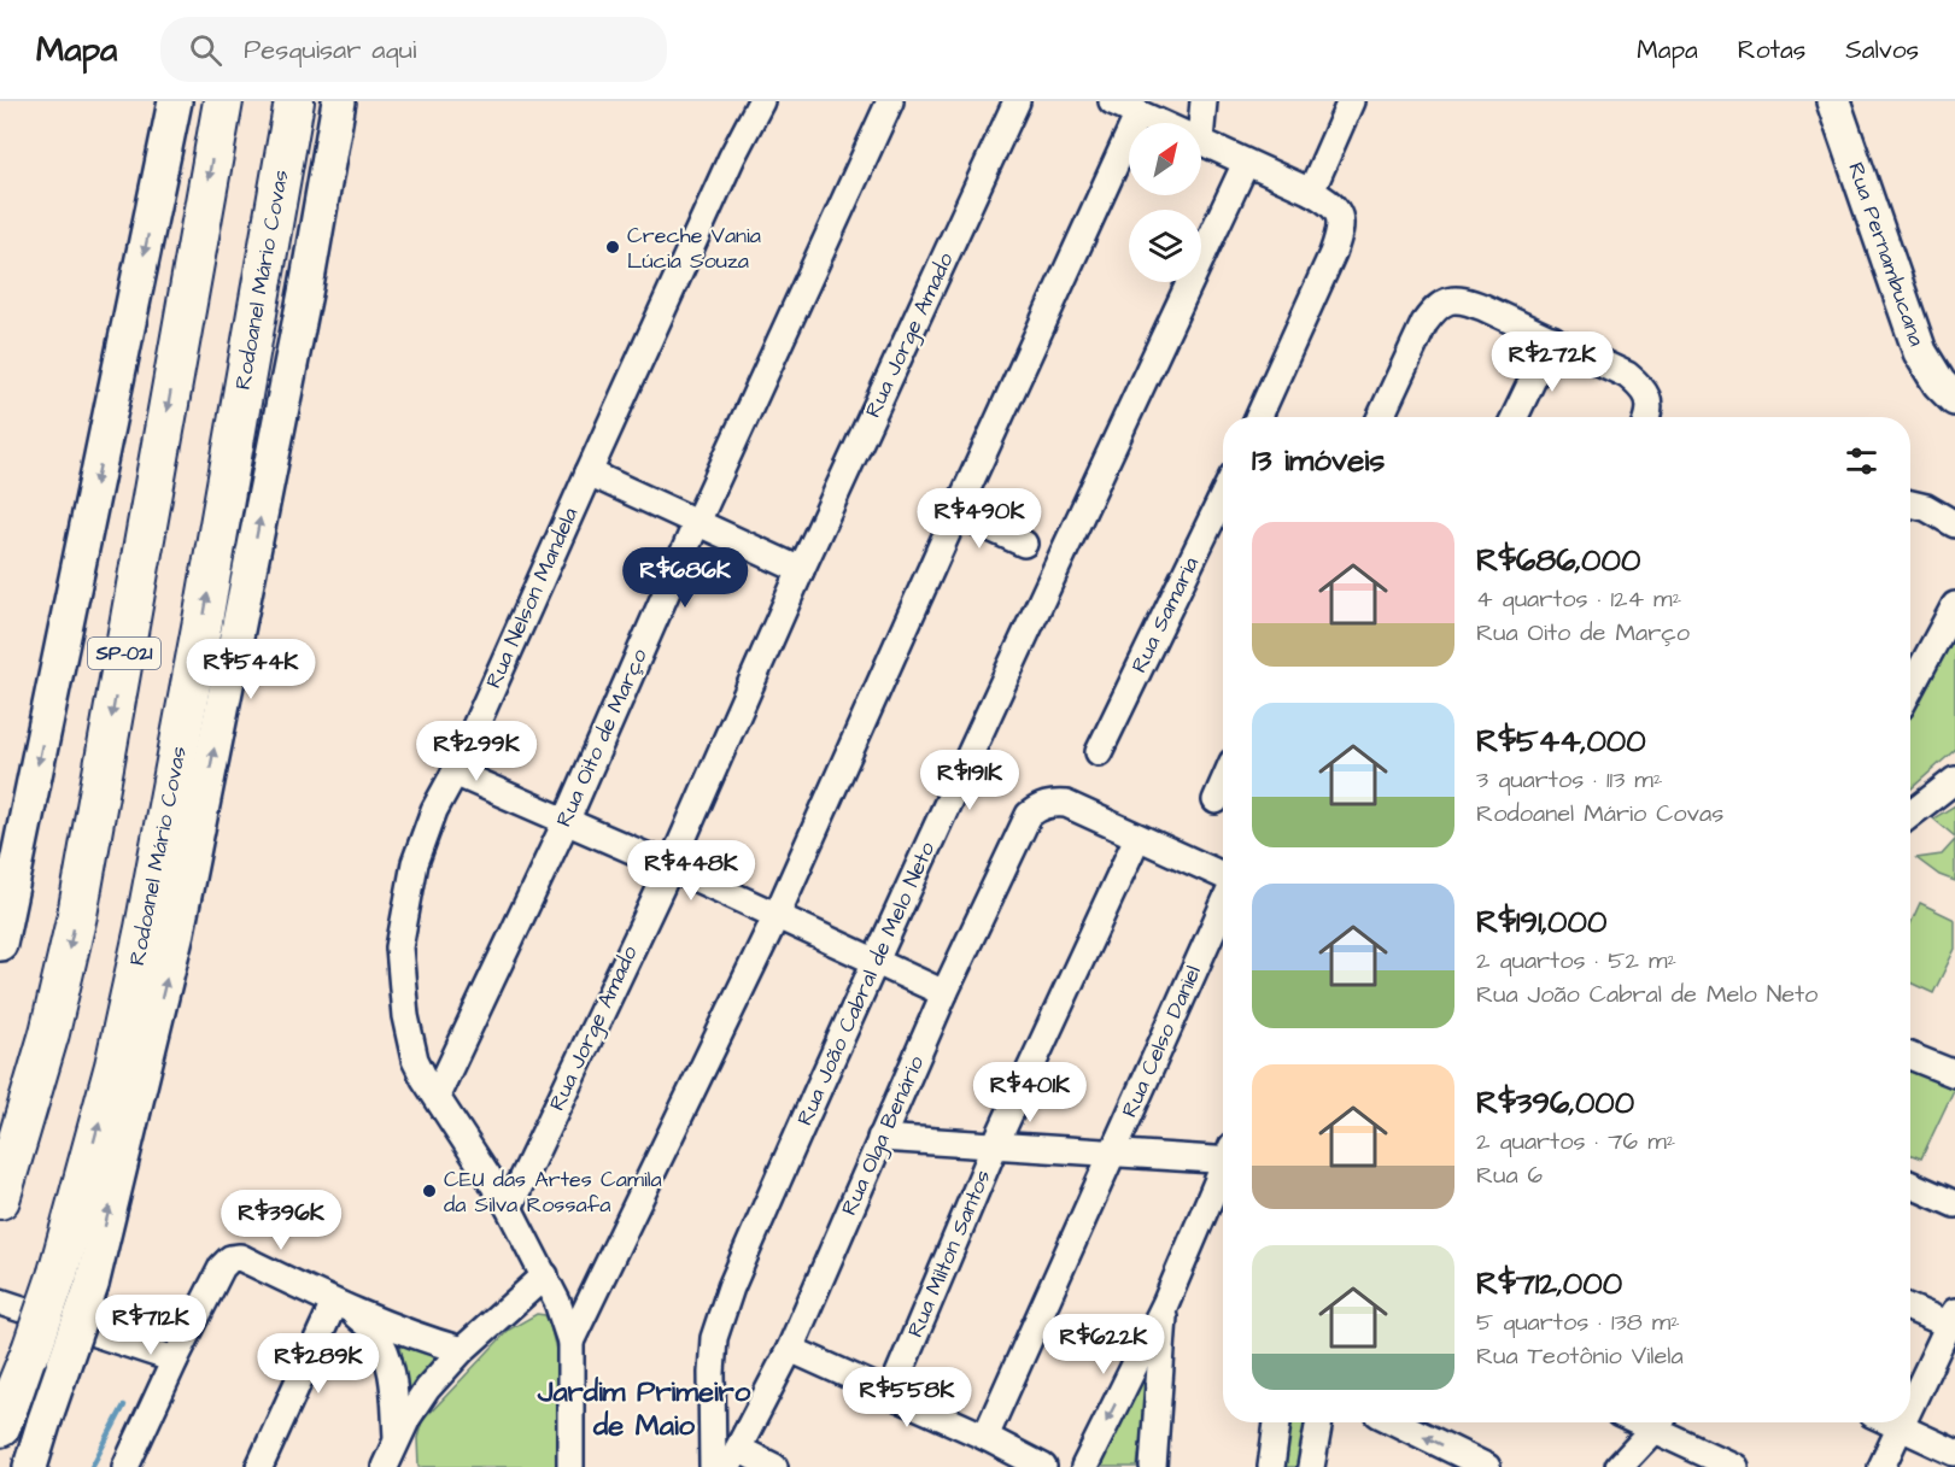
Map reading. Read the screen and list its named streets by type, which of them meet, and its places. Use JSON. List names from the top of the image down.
{
  "streets": {
    "highway": ["Rodoanel Mário Covas", "SP-021"],
    "main road": ["Rua Pernambucana"],
    "street": [
      "Rua Jorge Amado",
      "Rua Nelson Mandela",
      "Rua Samaria",
      "Rua Oito de Março",
      "Rua João Cabral de Melo Neto",
      "Rua Celso Daniel",
      "Rua Olga Benário",
      "Rua Milton Santos"
    ]
  },
  "crossings": [
    ["Rua Jorge Amado", "Rua Nelson Mandela"],
    ["Rua Nelson Mandela", "Rua Oito de Março"],
    ["Rua Olga Benário", "Rua Milton Santos"]
  ],
  "districts": ["Jardim Primeiro de Maio"],
  "places": ["Creche Vania Lúcia Souza", "CEU das Artes Camila da Silva Rossafa"],
  "north": "top right",
  "page": {
    "header": "Mapa",
    "search": "Pesquisar aqui",
    "nav": ["Mapa", "Rotas", "Salvos"],
    "price": [
      "R$272K",
      "R$490K",
      "R$686K",
      "R$544K",
      "R$299K",
      "R$191K",
      "R$448K",
      "R$401K",
      "R$396K",
      "R$712K",
      "R$622K",
      "R$289K",
      "R$558K"
    ],
    "heading": "13 imóveis",
    "list": [
      {
        "name": "R$686,000",
        "note": "4 quartos · 124 m² · Rua Oito de Março"
      },
      {
        "name": "R$544,000",
        "note": "3 quartos · 113 m² · Rodoanel Mário Covas"
      },
      {
        "name": "R$191,000",
        "note": "2 quartos · 52 m² · Rua João Cabral de Melo Neto"
      },
      {
        "name": "R$396,000",
        "note": "2 quartos · 76 m² · Rua 6"
      },
      {
        "name": "R$712,000",
        "note": "5 quartos · 138 m² · Rua Teotônio Vilela"
      }
    ]
  }
}
